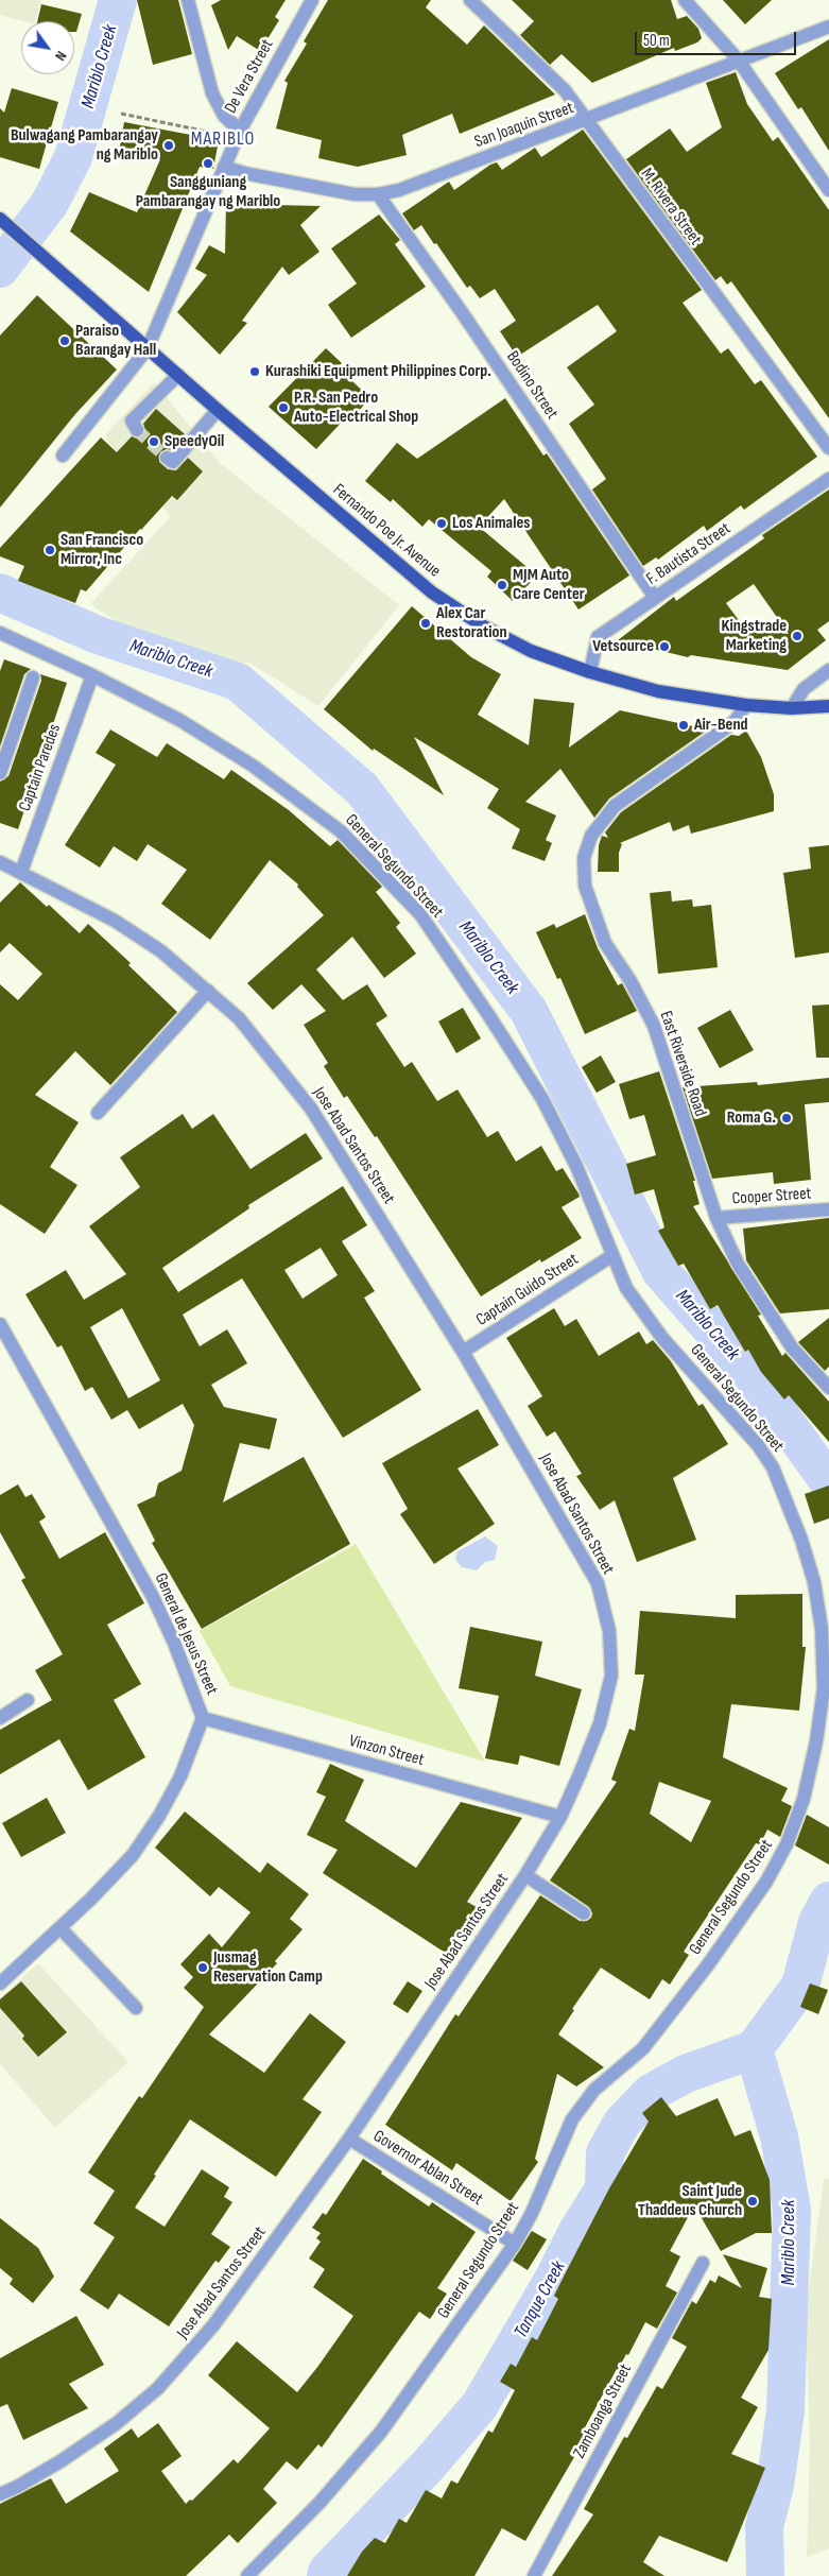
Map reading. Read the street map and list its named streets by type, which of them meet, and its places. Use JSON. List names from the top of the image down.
{
  "streets": {
    "main road": ["Fernando Poe Jr. Avenue"],
    "street": [
      "De Vera Street",
      "San Joaquin Street",
      "M. Rivera Street",
      "Bodino Street",
      "F. Bautista Street",
      "Captain Paredes",
      "General Segundo Street",
      "East Riverside Road",
      "Jose Abad Santos Street",
      "Cooper Street",
      "Captain Guido Street",
      "General de Jesus Street",
      "Vinzon Street",
      "Governor Ablan Street",
      "Zamboanga Street"
    ]
  },
  "crossings": [
    ["De Vera Street", "San Joaquin Street"],
    ["De Vera Street", "Fernando Poe Jr. Avenue"],
    ["San Joaquin Street", "M. Rivera Street"],
    ["San Joaquin Street", "Bodino Street"],
    ["Bodino Street", "F. Bautista Street"],
    ["Fernando Poe Jr. Avenue", "F. Bautista Street"],
    ["Fernando Poe Jr. Avenue", "East Riverside Road"],
    ["Captain Paredes", "General Segundo Street"],
    ["Captain Paredes", "Jose Abad Santos Street"],
    ["General Segundo Street", "Captain Guido Street"],
    ["General Segundo Street", "Governor Ablan Street"],
    ["East Riverside Road", "Cooper Street"],
    ["Jose Abad Santos Street", "Captain Guido Street"],
    ["Jose Abad Santos Street", "Vinzon Street"],
    ["Jose Abad Santos Street", "Governor Ablan Street"],
    ["General de Jesus Street", "Vinzon Street"]
  ],
  "districts": ["MARIBLO"],
  "water": ["Mariblo Creek", "Tanque Creek"],
  "places": [
    "Bulwagang Pambarangay ng Mariblo",
    "Sangguniang Pambarangay ng Mariblo",
    "Paraiso Barangay Hall",
    "Kurashiki Equipment Philippines Corp.",
    "P.R. San Pedro Auto-Electrical Shop",
    "SpeedyOil",
    "Los Animales",
    "San Francisco Mirror, Inc",
    "MJM Auto Care Center",
    "Alex Car Restoration",
    "Kingstrade Marketing",
    "Vetsource",
    "Air-Bend",
    "Roma G.",
    "Jusmag Reservation Camp",
    "Saint Jude Thaddeus Church"
  ],
  "scale_bar": "50 m",
  "north": "bottom right"
}
